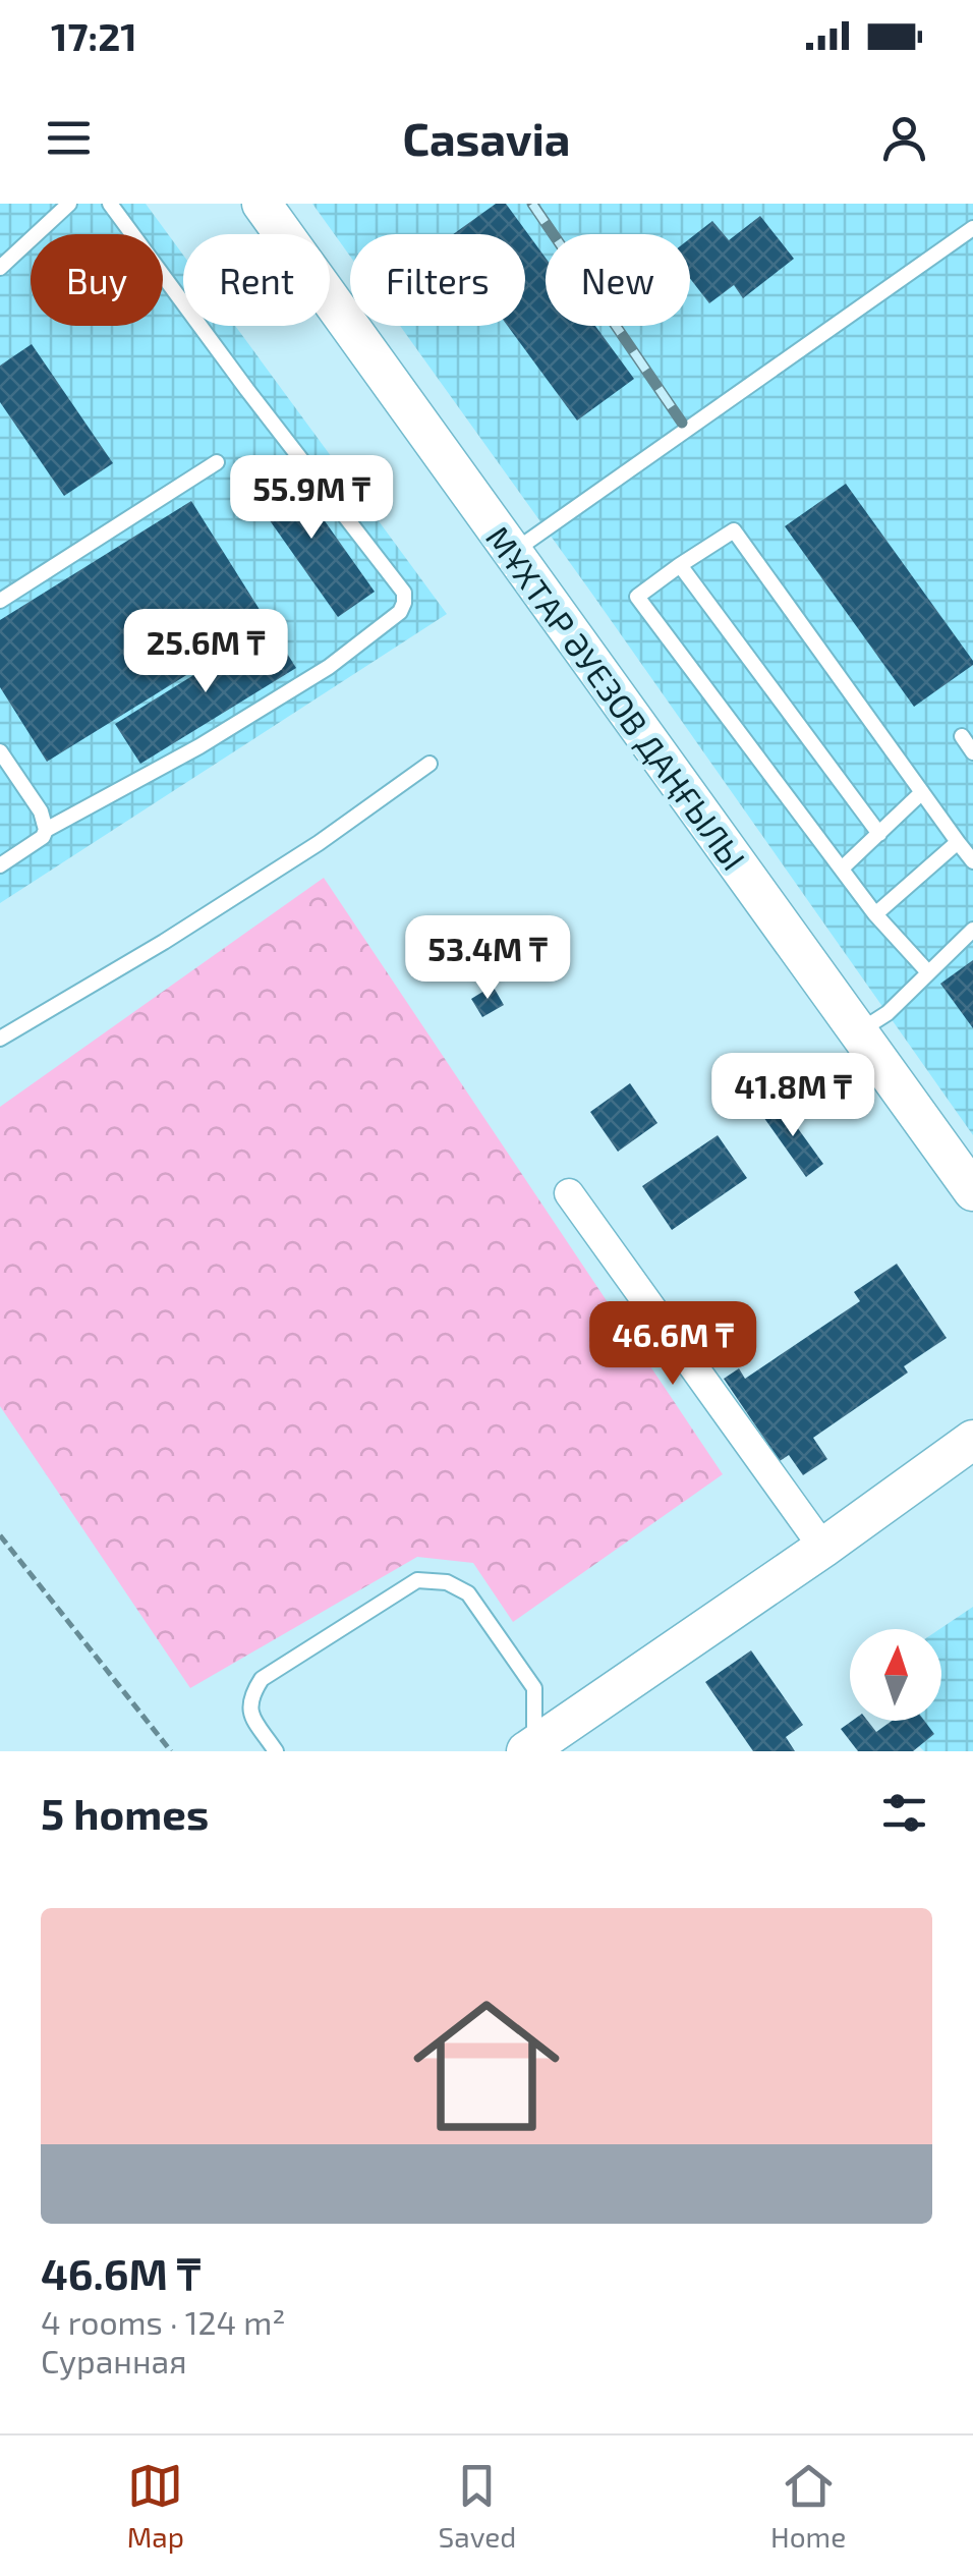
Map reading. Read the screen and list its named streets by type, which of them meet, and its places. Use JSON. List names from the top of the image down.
{
  "streets": {
    "main road": ["МҰХТАР ӘУЕЗОВ ДАҢҒЫЛЫ"]
  },
  "north": "top",
  "page": {
    "status": "17:21",
    "header": "Casavia",
    "chip": [
      "Buy",
      "Rent",
      "Filters",
      "New"
    ],
    "price": [
      "55.9M ₸",
      "25.6M ₸",
      "53.4M ₸",
      "41.8M ₸",
      "46.6M ₸"
    ],
    "heading": "5 homes",
    "list": [
      {
        "name": "46.6M ₸",
        "note": "4 rooms · 124 m² · Суранная"
      }
    ],
    "tabs": ["Map", "Saved", "Home"]
  }
}
